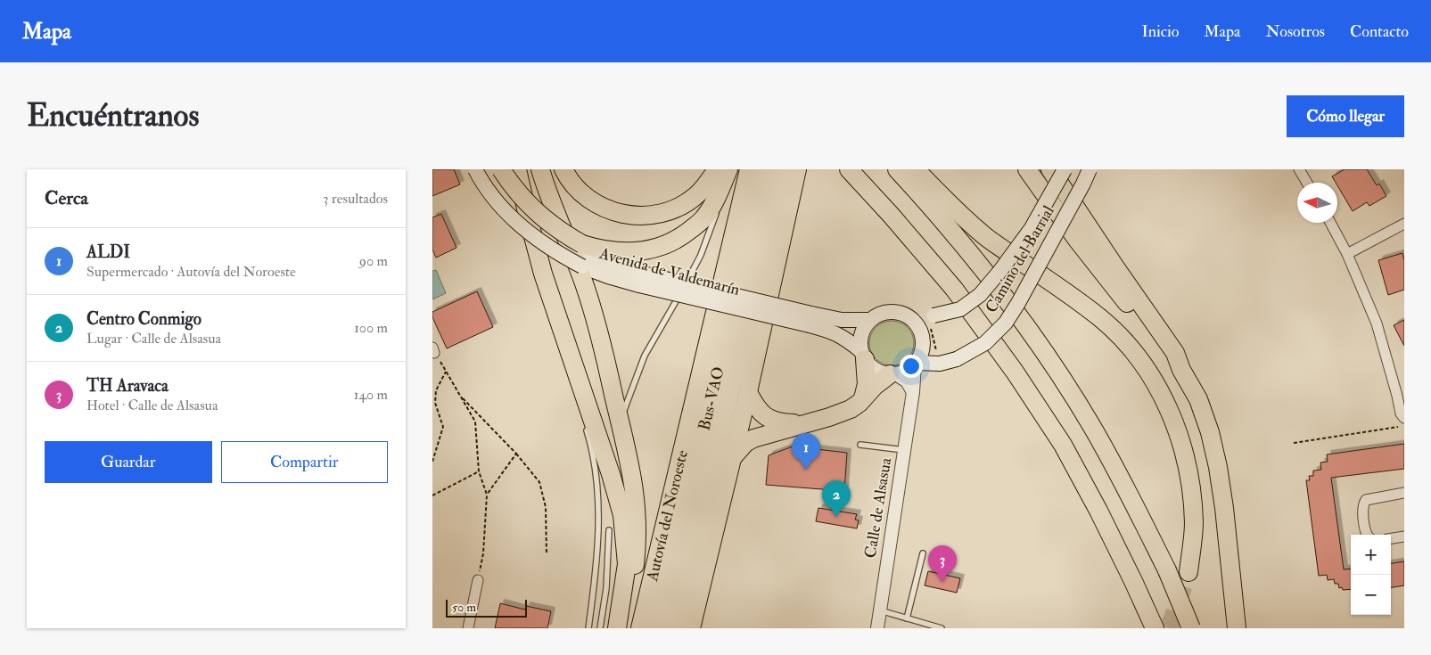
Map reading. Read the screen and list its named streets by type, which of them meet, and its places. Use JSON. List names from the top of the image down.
{
  "streets": {
    "highway": ["Bus-VAO", "Autovía del Noroeste"],
    "main road": ["Camino del Barrial", "Avenida de Valdemarín"],
    "street": ["Calle de Alsasua"]
  },
  "crossings": [
    ["Camino del Barrial", "Avenida de Valdemarín"],
    ["Camino del Barrial", "Calle de Alsasua"],
    ["Avenida de Valdemarín", "Calle de Alsasua"]
  ],
  "scale_bar": "50 m",
  "north": "left",
  "page": {
    "header": "Mapa",
    "nav": [
      "Inicio",
      "Mapa",
      "Nosotros",
      "Contacto"
    ],
    "buttons": [
      "Cómo llegar",
      ["Guardar", "Compartir"]
    ],
    "title": "Encuéntranos",
    "heading": ["Cerca", "3 resultados"],
    "list": [
      {
        "mark": "1",
        "name": "ALDI",
        "note": "Supermercado · Autovía del Noroeste",
        "value": "90 m"
      },
      {
        "mark": "2",
        "name": "Centro Conmigo",
        "note": "Lugar · Calle de Alsasua",
        "value": "100 m"
      },
      {
        "mark": "3",
        "name": "TH Aravaca",
        "note": "Hotel · Calle de Alsasua",
        "value": "140 m"
      }
    ],
    "pins": ["1", "2", "3"],
    "map_buttons": ["+", "−"],
    "scale": "50 m"
  }
}
